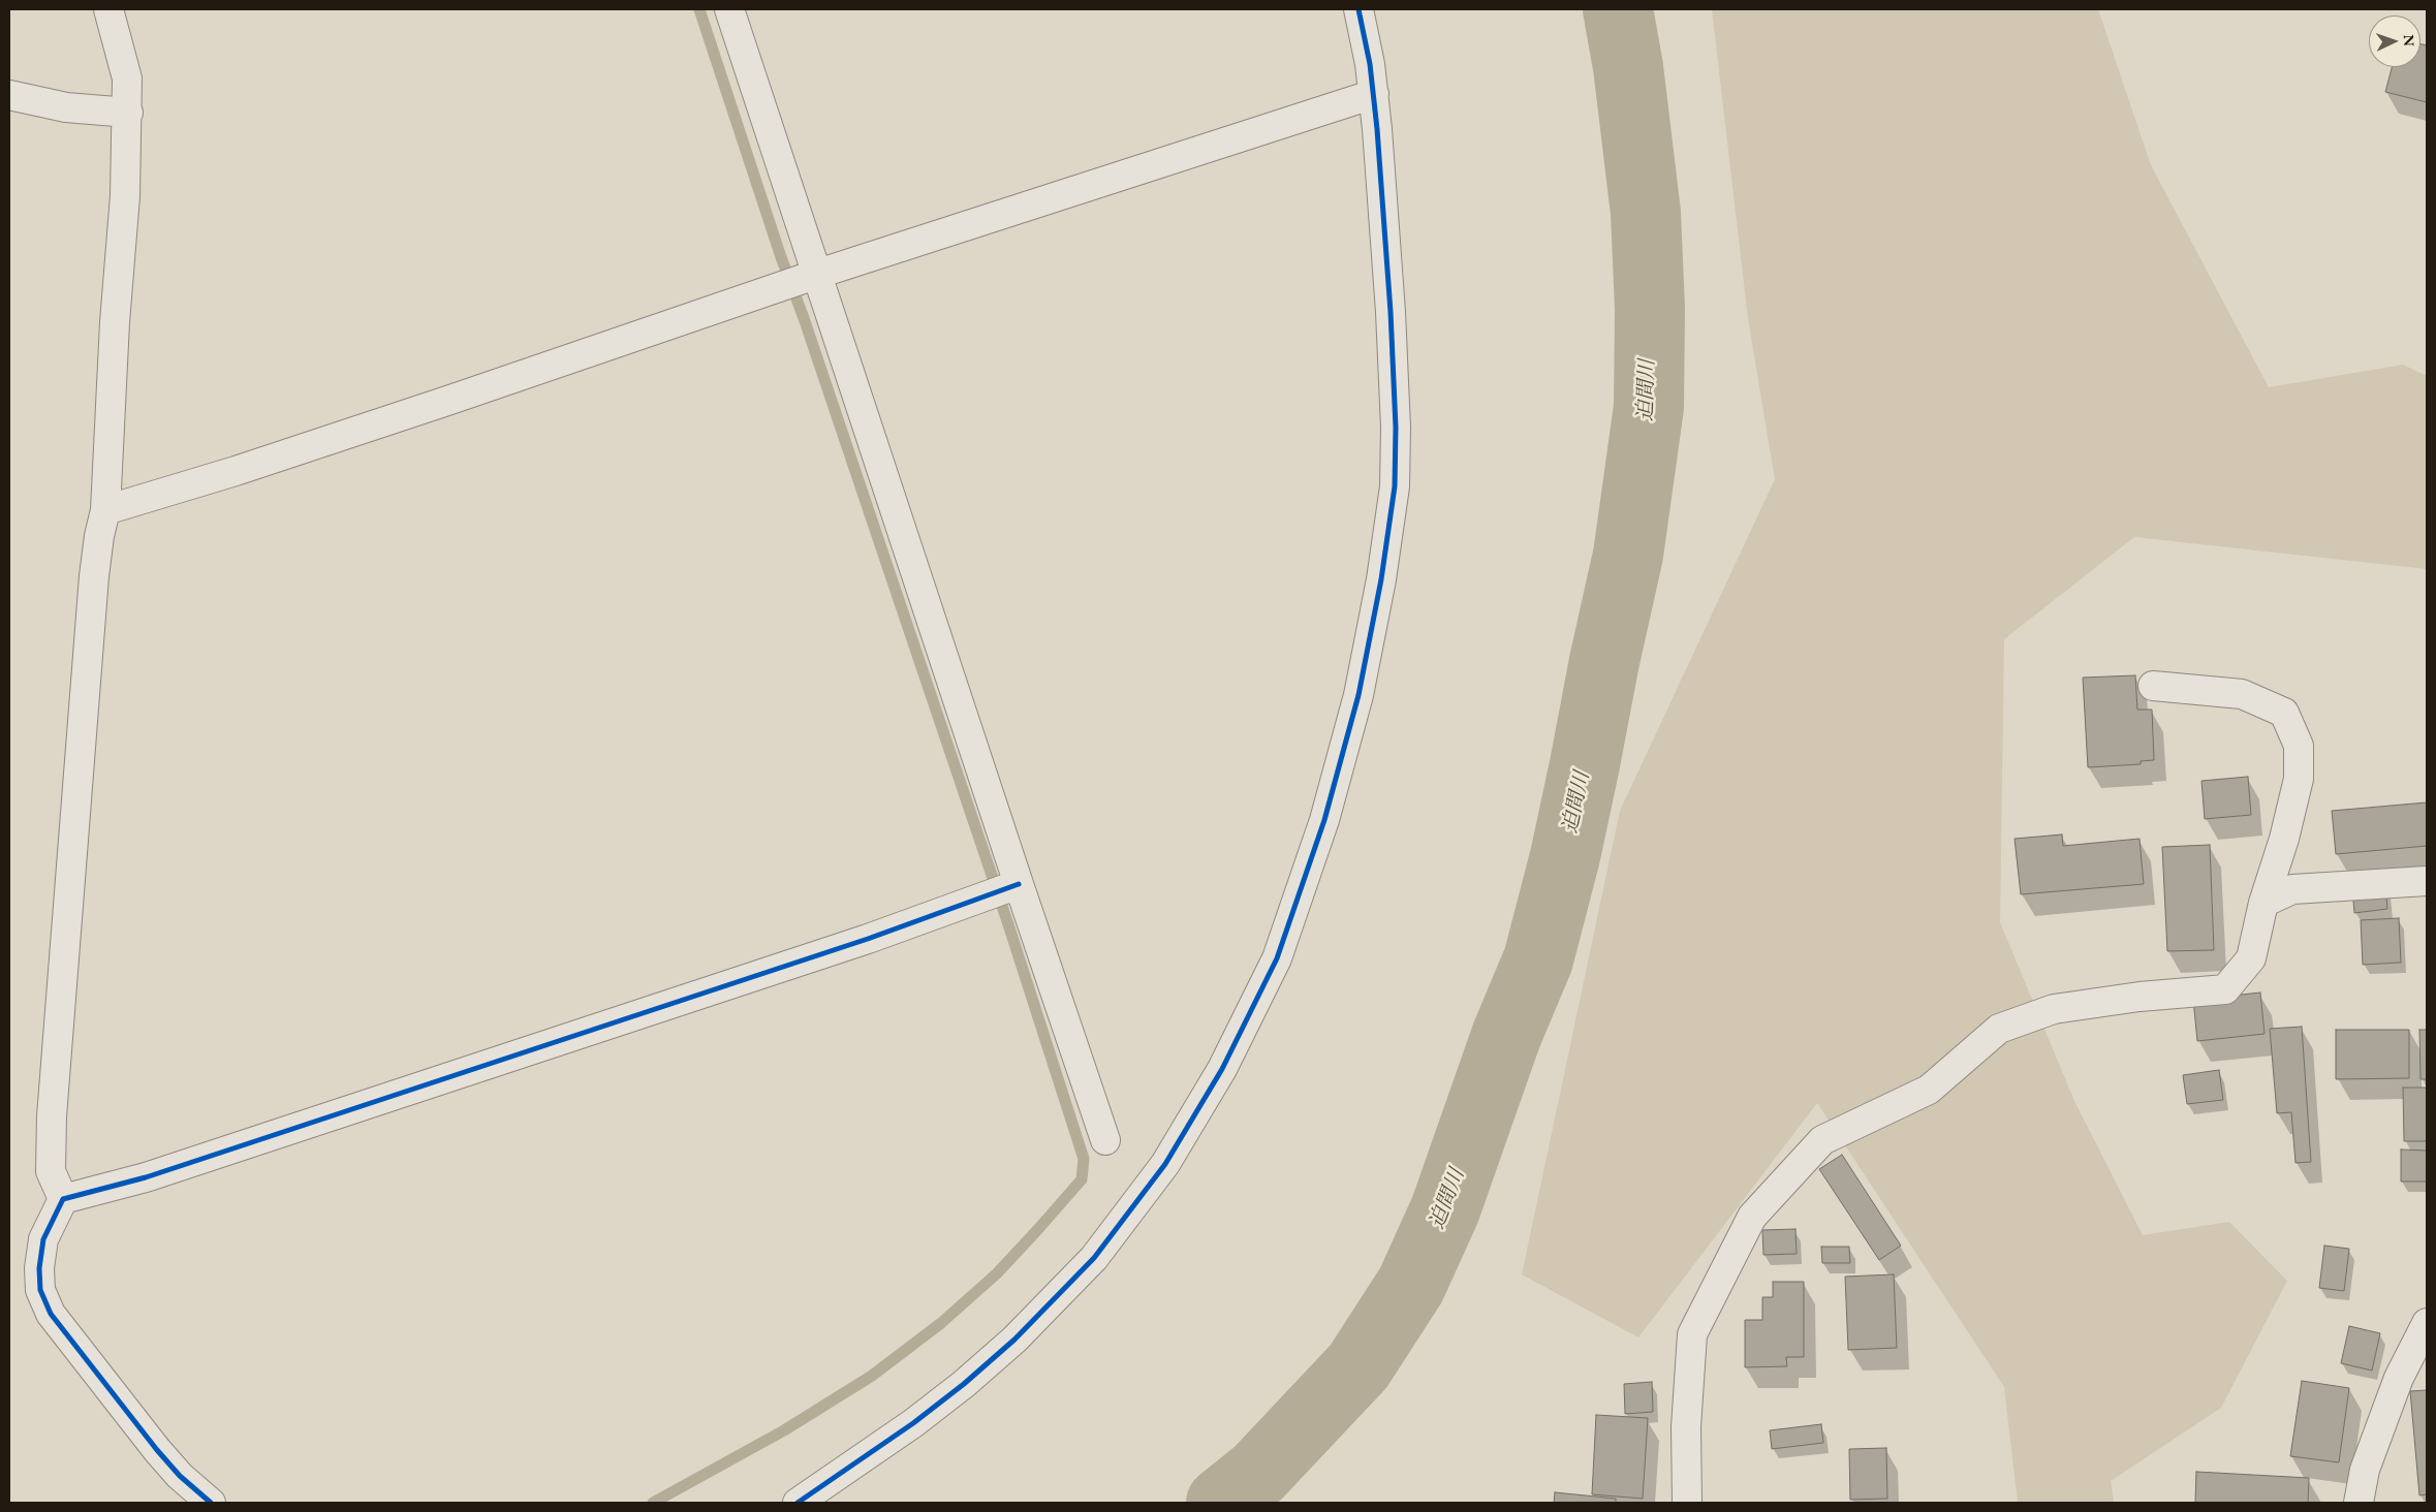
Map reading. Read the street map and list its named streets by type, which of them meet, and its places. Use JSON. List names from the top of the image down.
{
  "water": ["迫間川"],
  "north": "right"
}
